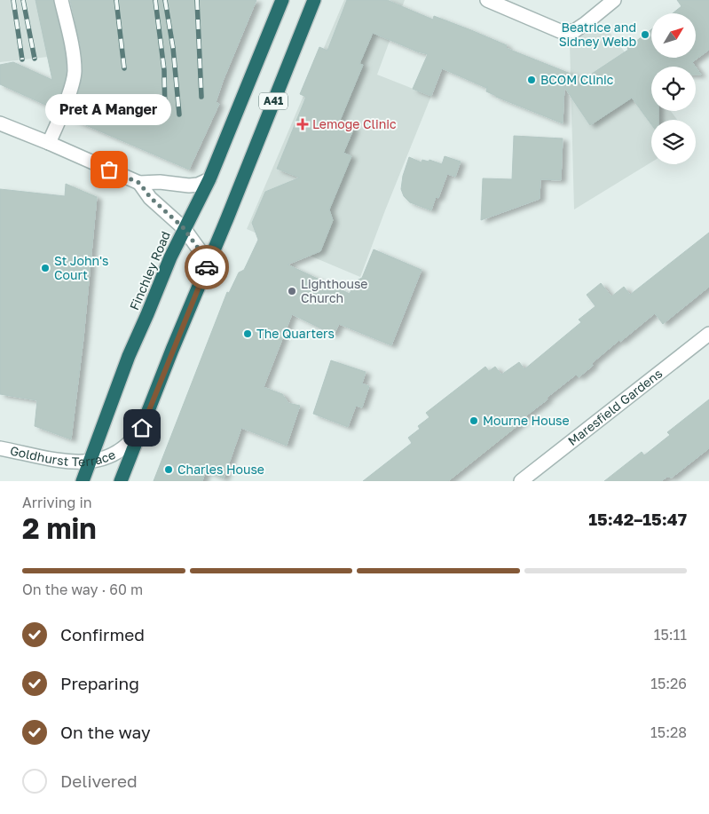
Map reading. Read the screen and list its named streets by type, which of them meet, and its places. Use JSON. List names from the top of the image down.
{
  "streets": {
    "highway": ["A41", "Finchley Road"],
    "street": ["Maresfield Gardens", "Goldhurst Terrace"]
  },
  "crossings": [
    ["A41", "Goldhurst Terrace"],
    ["Finchley Road", "Goldhurst Terrace"]
  ],
  "places": {
    "other": [
      "Beatrice and Sidney Webb",
      "BCOM Clinic",
      "Pret A Manger",
      "St John's Court",
      "Lighthouse Church",
      "The Quarters",
      "Mourne House",
      "Charles House"
    ],
    "health": ["Lemoge Clinic"]
  },
  "north": "top right",
  "page": {
    "bubble": "Pret A Manger",
    "heading": ["2 min", "Arriving in", "15:42–15:47"],
    "bar": "On the way · 60 m",
    "list": [
      ["Confirmed", "15:11"],
      ["Preparing", "15:26"],
      ["On the way", "15:28"],
      "Delivered"
    ]
  }
}
